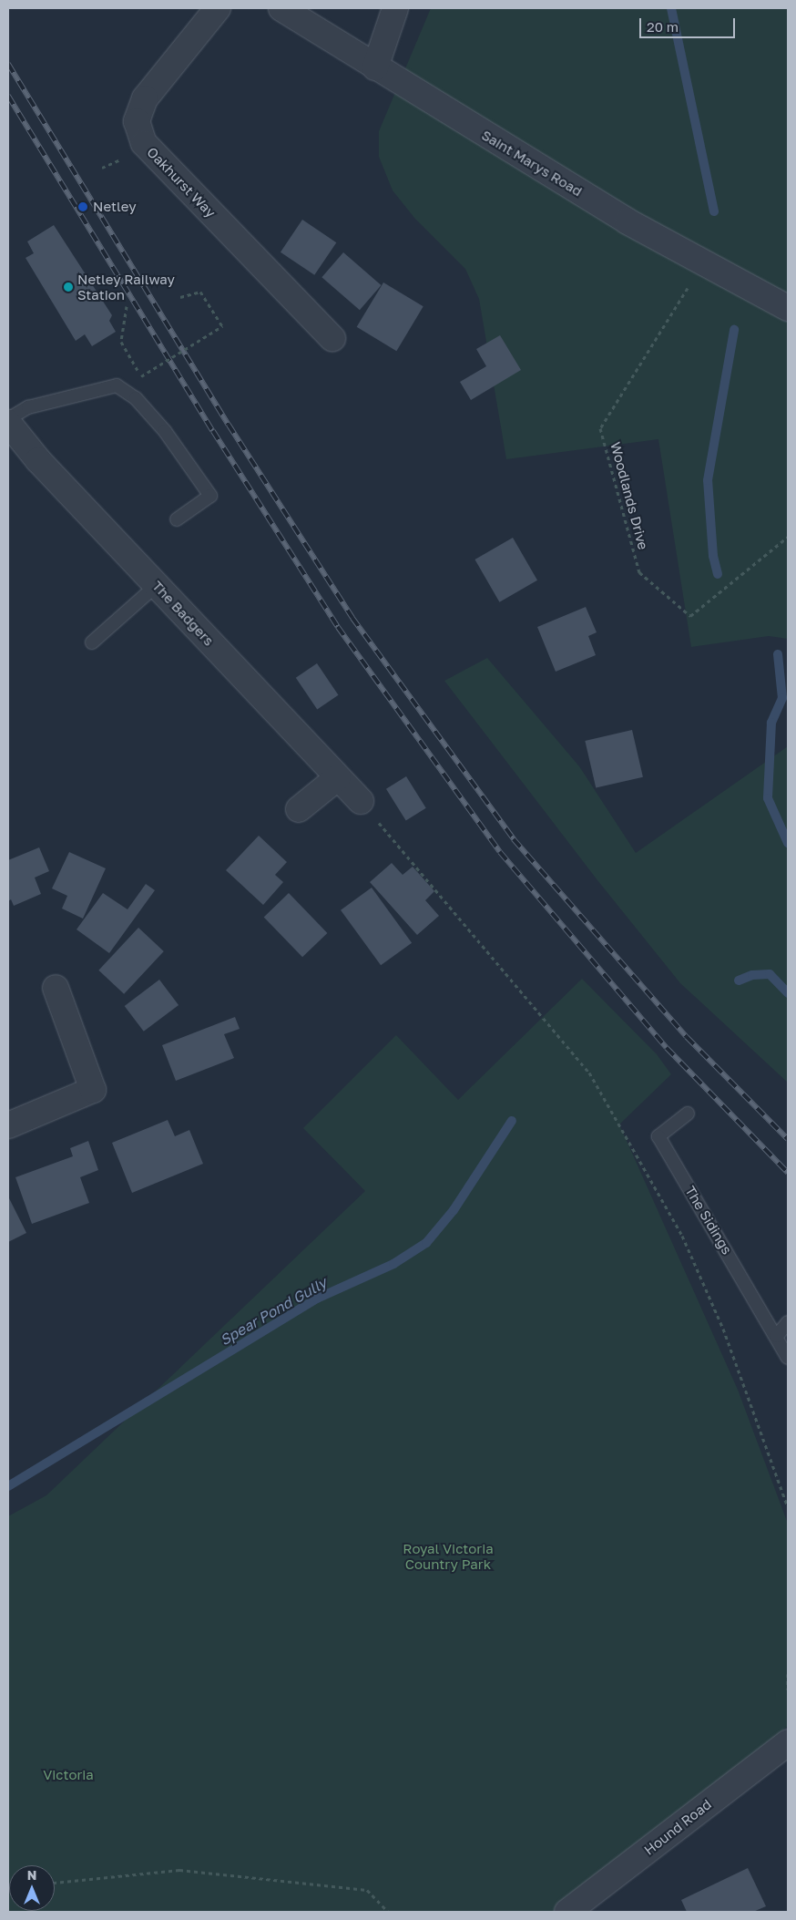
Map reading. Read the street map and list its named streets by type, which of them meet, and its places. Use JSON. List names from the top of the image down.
{
  "streets": {
    "street": [
      "Saint Marys Road",
      "Oakhurst Way",
      "The Badgers",
      "Hound Road"
    ],
    "lane": ["The Sidings"],
    "path": ["Woodlands Drive"]
  },
  "crossings": [
    ["Saint Marys Road", "Woodlands Drive"]
  ],
  "water": ["Spear Pond Gully"],
  "parks": ["Royal Victoria Country Park", "Victoria"],
  "places": ["Netley", "Netley Railway Station"],
  "scale_bar": "20 m",
  "north": "top"
}
